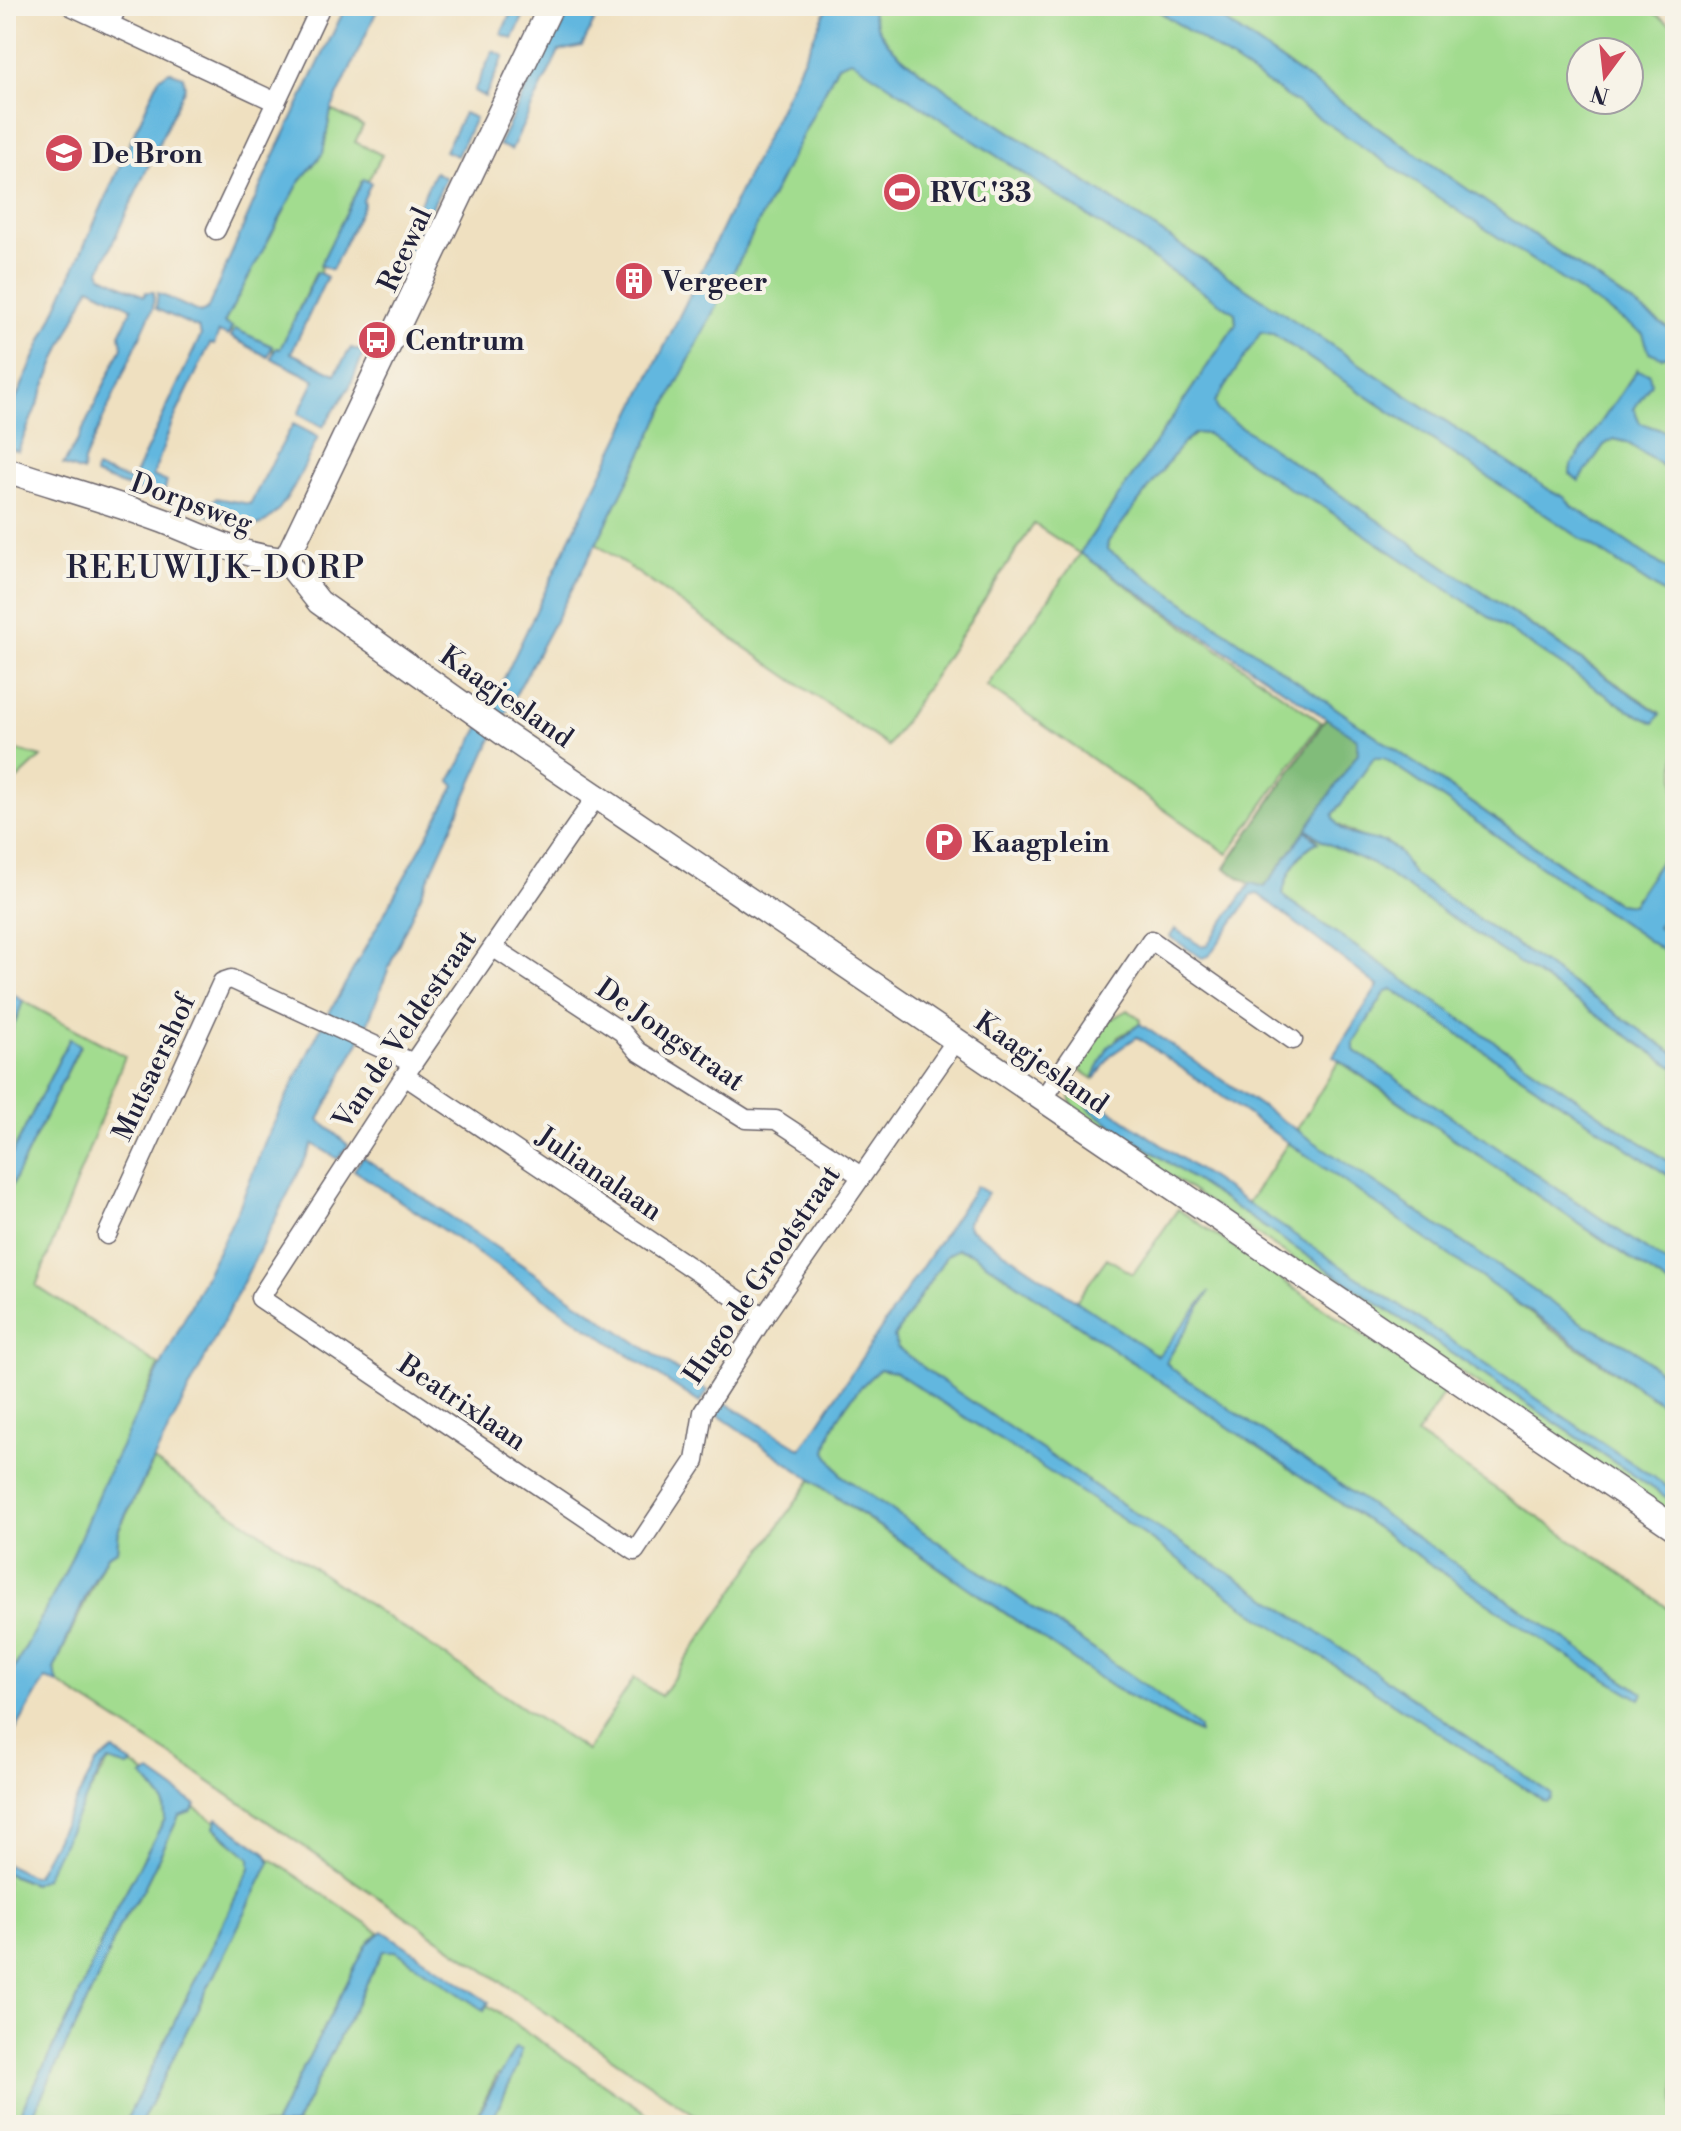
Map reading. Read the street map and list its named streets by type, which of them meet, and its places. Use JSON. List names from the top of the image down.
{
  "streets": {
    "street": [
      "Reewal",
      "Dorpsweg",
      "Kaagjesland",
      "Van de Veldestraat",
      "De Jongstraat",
      "Mutsaershof",
      "Julianalaan",
      "Hugo de Grootstraat",
      "Beatrixlaan"
    ]
  },
  "crossings": [
    ["Reewal", "Dorpsweg"],
    ["Reewal", "Kaagjesland"],
    ["Dorpsweg", "Kaagjesland"],
    ["Kaagjesland", "Van de Veldestraat"],
    ["Kaagjesland", "Hugo de Grootstraat"],
    ["Van de Veldestraat", "De Jongstraat"],
    ["Van de Veldestraat", "Mutsaershof"],
    ["Van de Veldestraat", "Julianalaan"],
    ["Van de Veldestraat", "Beatrixlaan"],
    ["De Jongstraat", "Hugo de Grootstraat"],
    ["Mutsaershof", "Julianalaan"],
    ["Julianalaan", "Hugo de Grootstraat"],
    ["Hugo de Grootstraat", "Beatrixlaan"]
  ],
  "districts": ["REEUWIJK-DORP"],
  "places": {
    "school or university": ["De Bron"],
    "sports": ["RVC '33"],
    "building": ["Vergeer"],
    "bus stop": ["Centrum"],
    "parking": ["Kaagplein"]
  },
  "north": "bottom"
}
